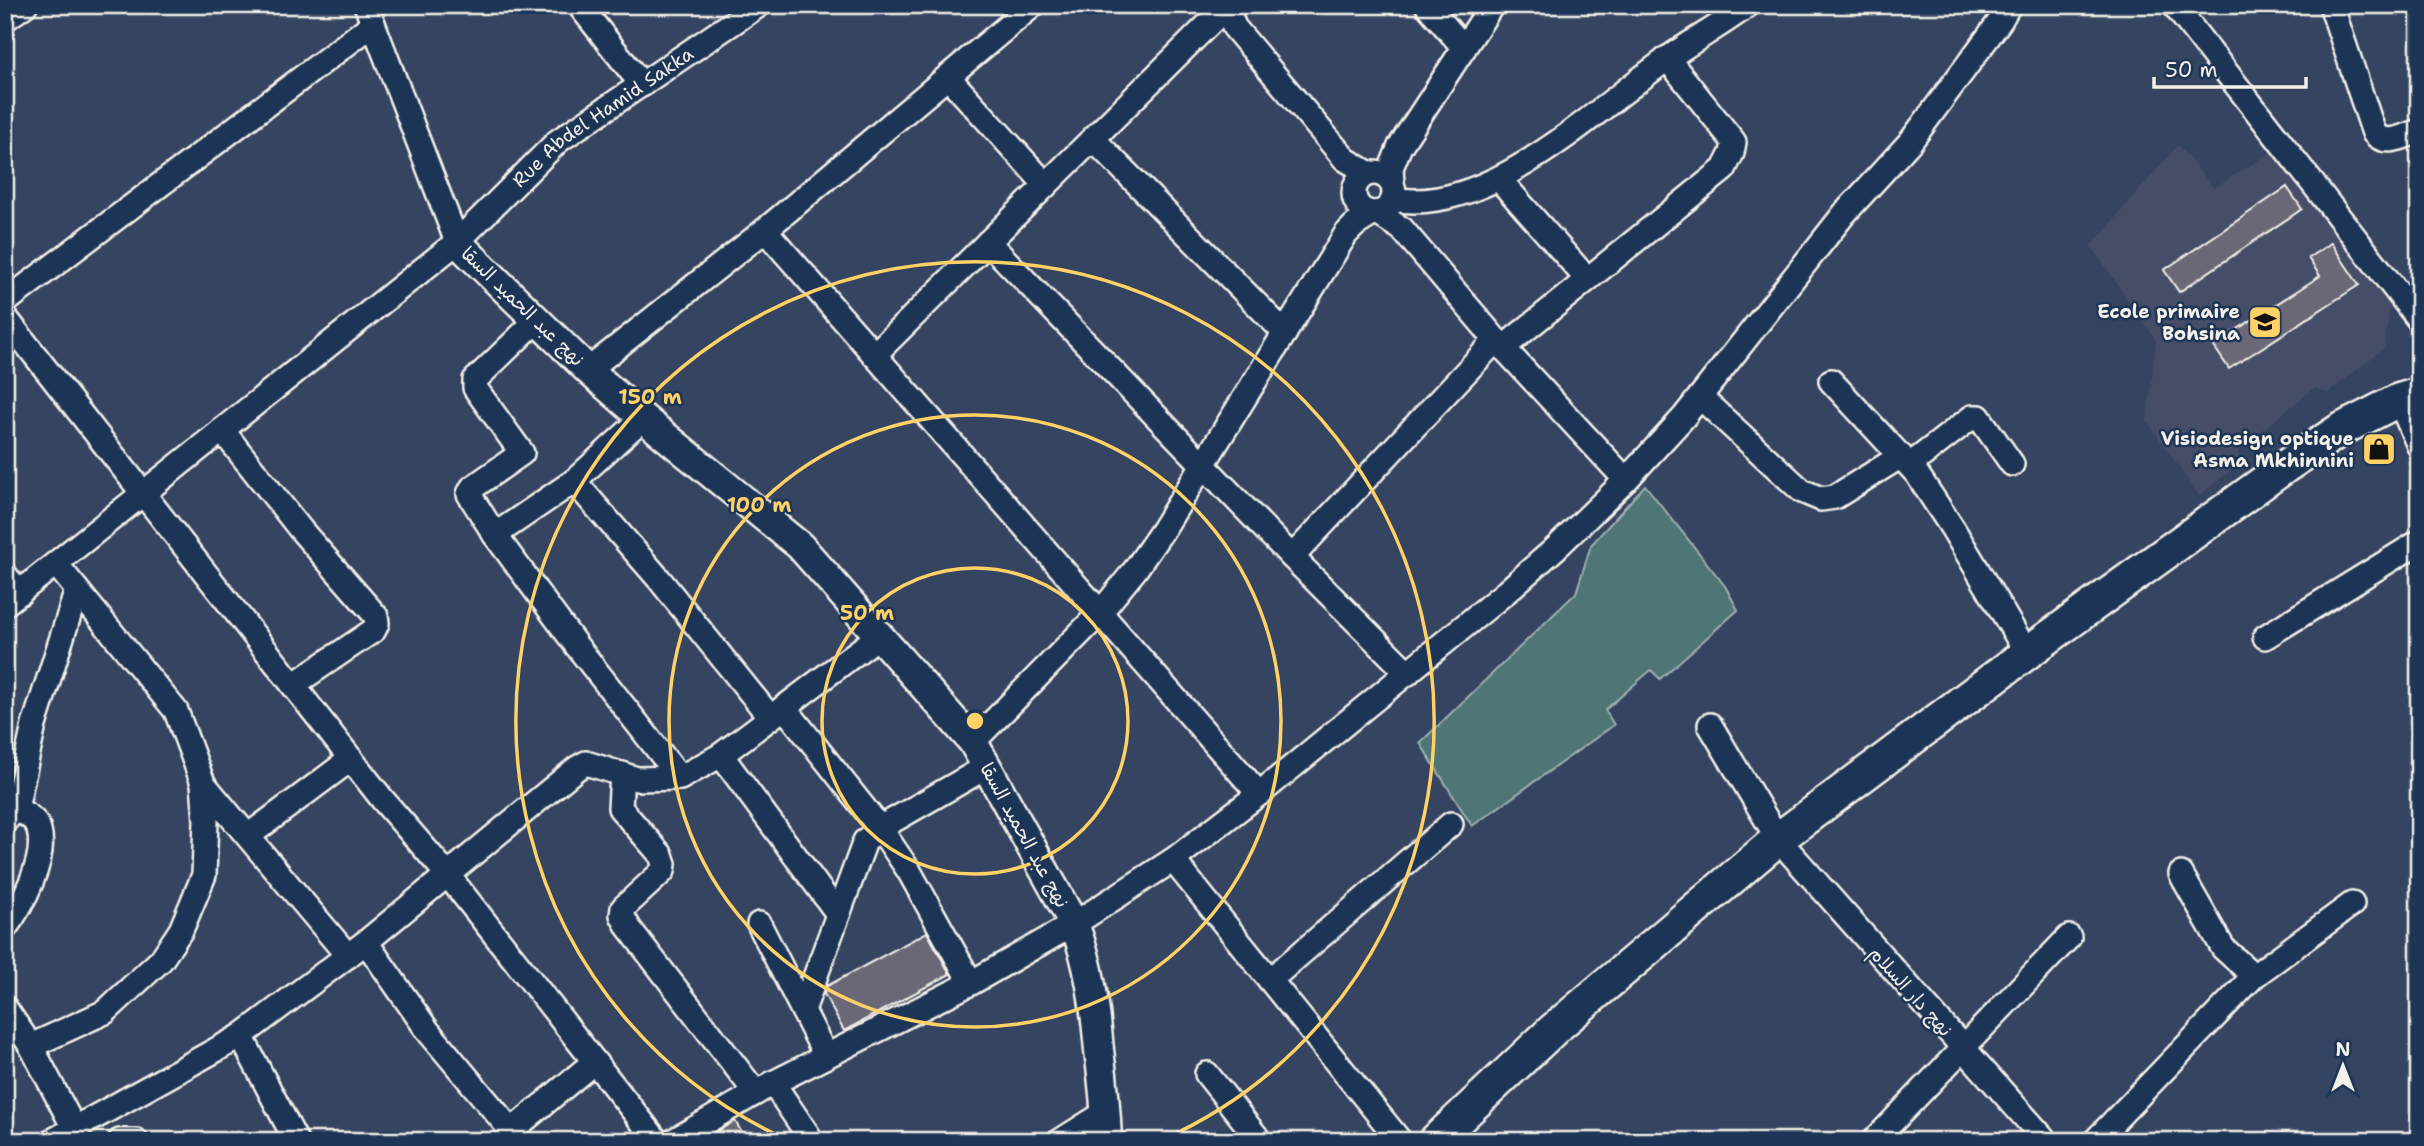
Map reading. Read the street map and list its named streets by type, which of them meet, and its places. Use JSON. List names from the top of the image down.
{
  "streets": {
    "street": ["Rue Abdel Hamid Sakka", "نهج عبد الحميد السقا", "نهج دار السلام"]
  },
  "crossings": [
    ["Rue Abdel Hamid Sakka", "نهج عبد الحميد السقا"]
  ],
  "places": {
    "school or university": ["Ecole primaire Bohsina"],
    "shop": ["Visiodesign optique Asma Mkhinnini"]
  },
  "scale_bar": "50 m",
  "north": "top",
  "rings": ["150 m", "100 m", "50 m"]
}
